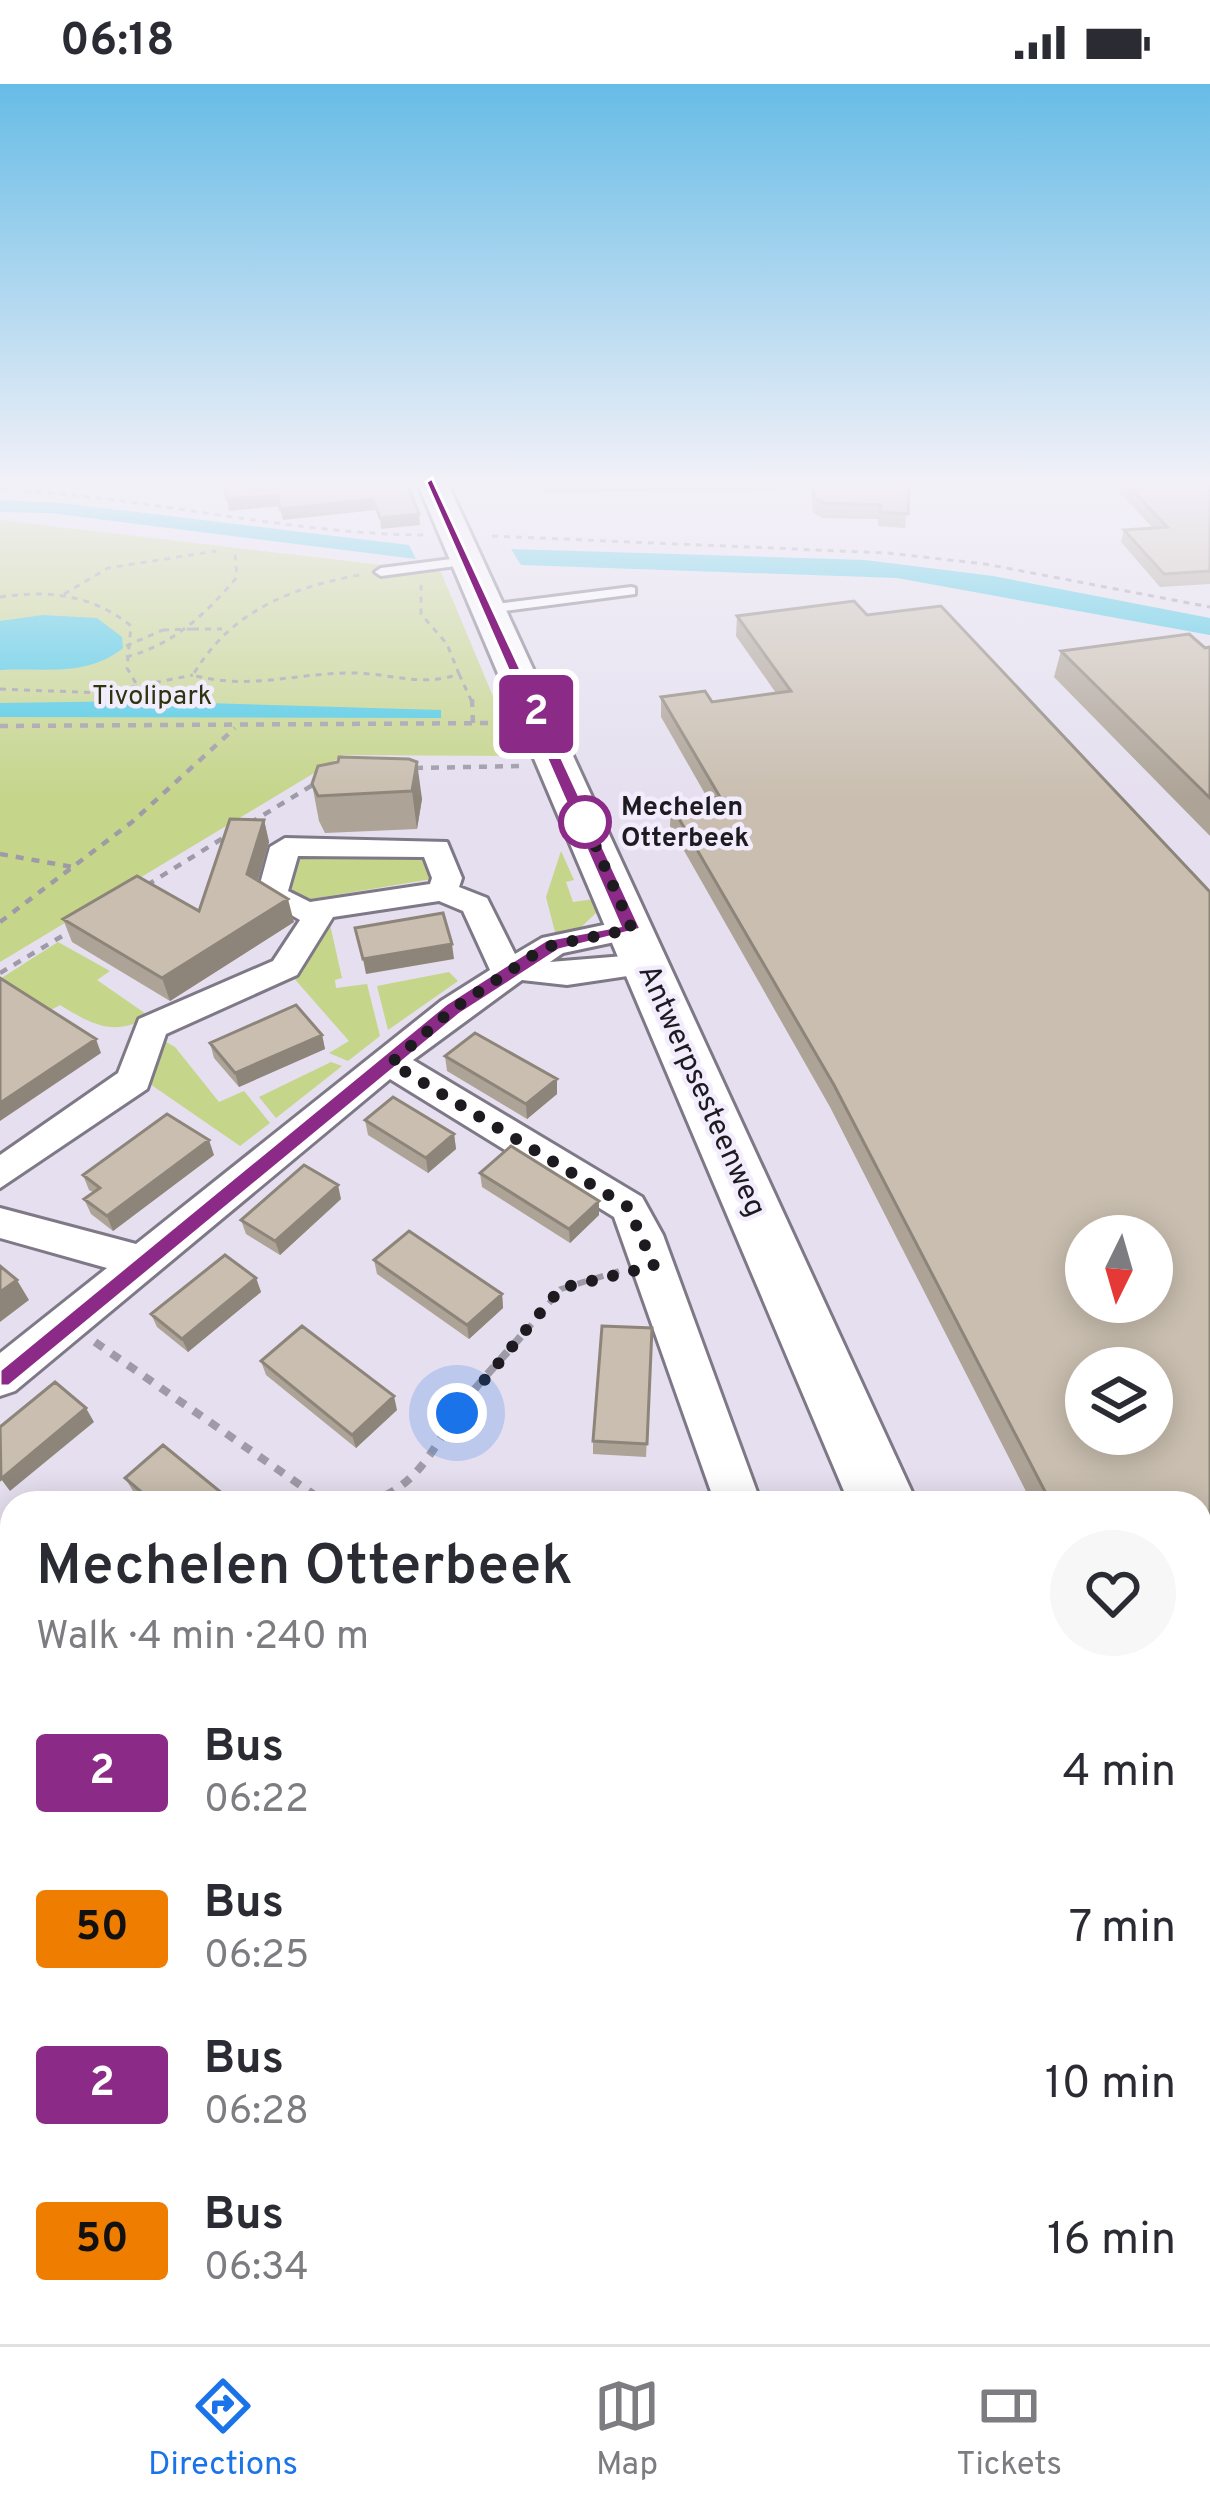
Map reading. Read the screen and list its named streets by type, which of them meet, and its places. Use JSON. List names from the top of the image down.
{
  "streets": {
    "main road": ["Antwerpsesteenweg"]
  },
  "parks": ["Tivolipark"],
  "places": ["Mechelen Otterbeek"],
  "lines": ["bus line 2"],
  "north": "bottom",
  "page": {
    "status": "06:18",
    "on_map": "2",
    "heading": ["Mechelen Otterbeek", "Walk · 4 min · 240 m"],
    "list": [
      {
        "mark": "2",
        "name": "Bus",
        "note": "06:22",
        "value": "4 min"
      },
      {
        "mark": "50",
        "name": "Bus",
        "note": "06:25",
        "value": "7 min"
      },
      {
        "mark": "2",
        "name": "Bus",
        "note": "06:28",
        "value": "10 min"
      },
      {
        "mark": "50",
        "name": "Bus",
        "note": "06:34",
        "value": "16 min"
      }
    ],
    "tabs": ["Directions", "Map", "Tickets"]
  }
}
